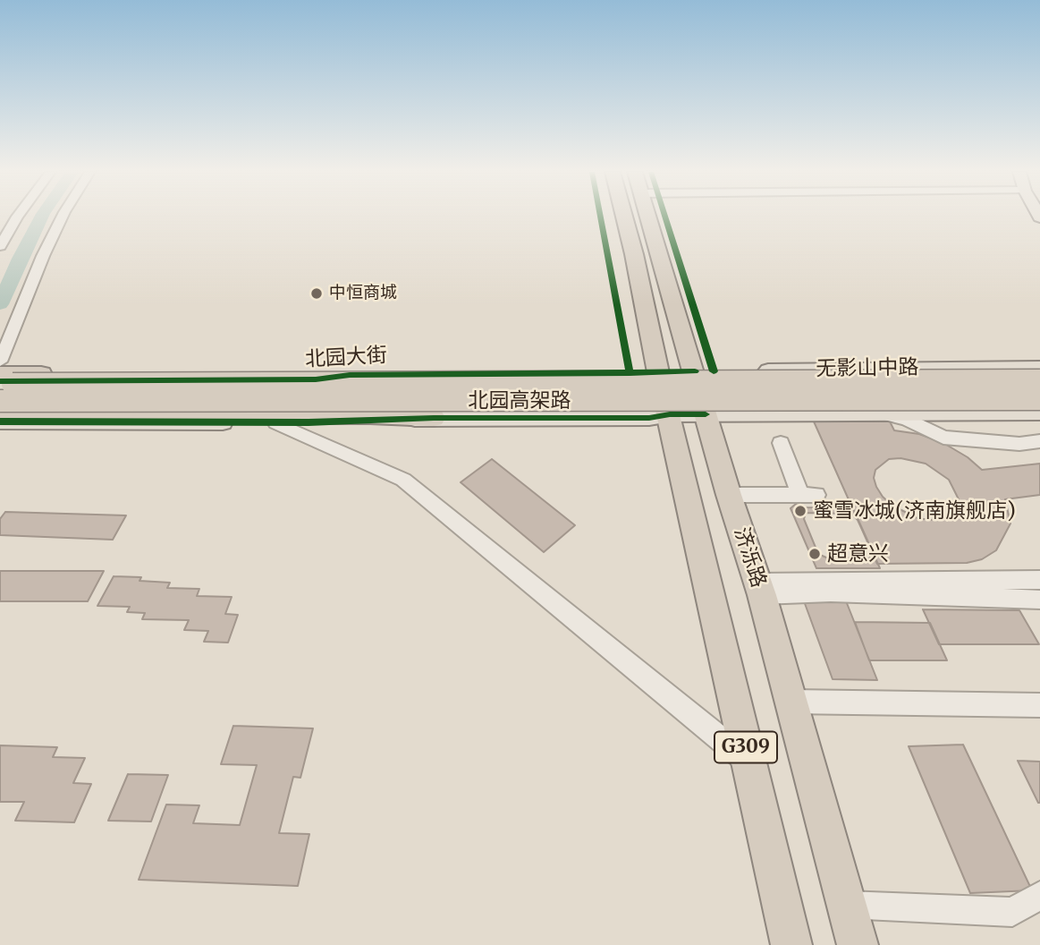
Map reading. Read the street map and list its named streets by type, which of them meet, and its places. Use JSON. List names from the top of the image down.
{
  "streets": {
    "highway": ["北园高架路", "济泺路", "G309"],
    "main road": ["北园大街", "无影山中路"]
  },
  "crossings": [
    ["北园大街", "无影山中路"],
    ["北园大街", "北园高架路"],
    ["北园大街", "济泺路"],
    ["北园大街", "G309"],
    ["无影山中路", "济泺路"]
  ],
  "places": ["中恒商城", "蜜雪冰城(济南旗舰店)", "超意兴"]
}
